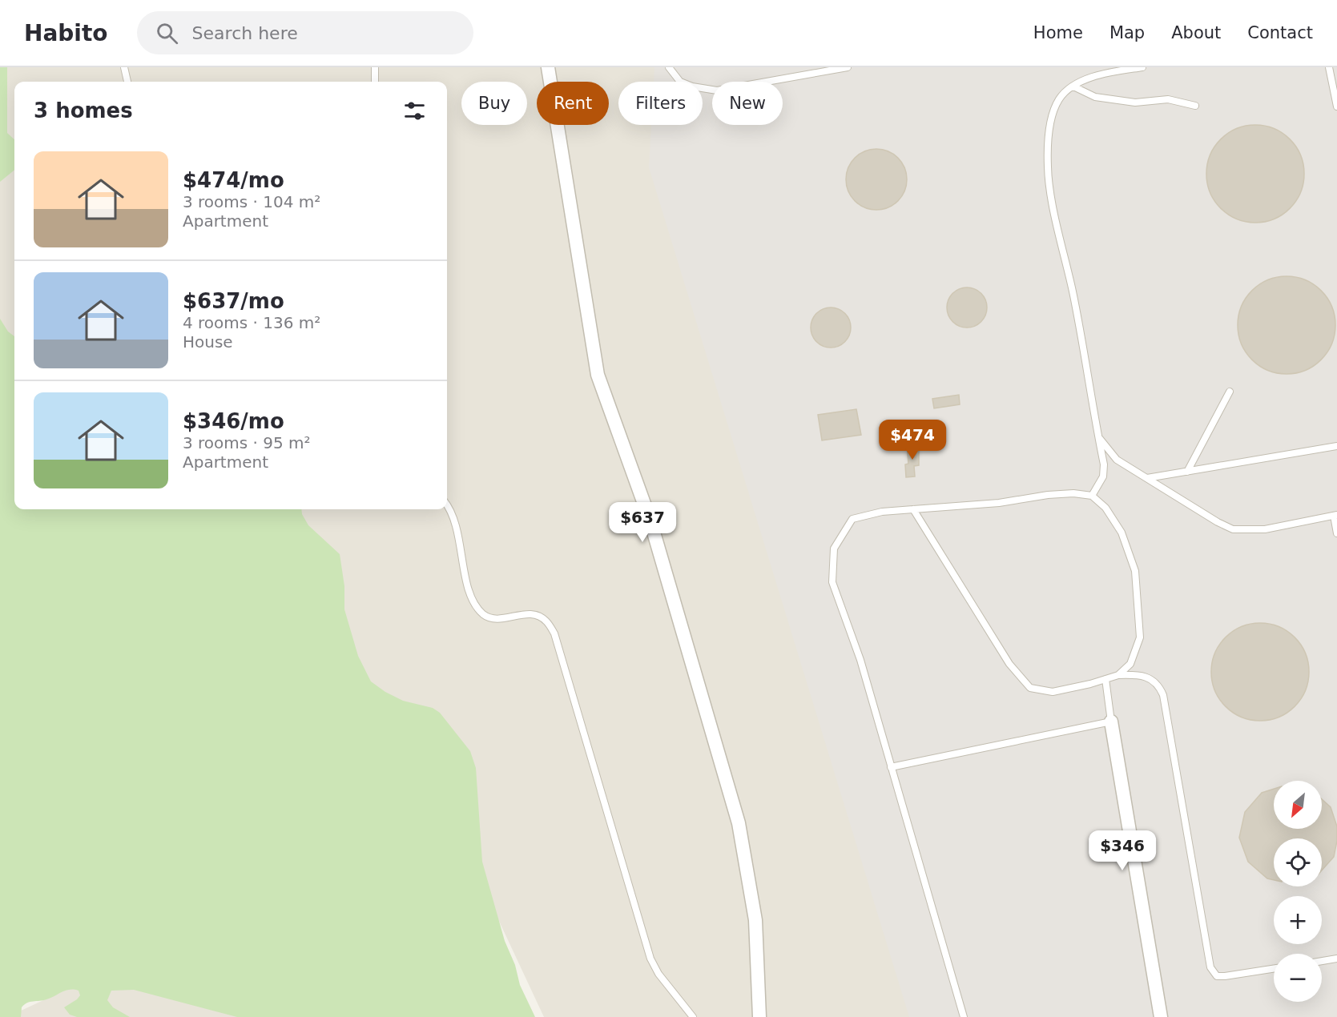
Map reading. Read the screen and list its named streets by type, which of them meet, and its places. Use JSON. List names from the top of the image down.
{
  "north": "bottom left",
  "page": {
    "header": "Habito",
    "search": "Search here",
    "nav": [
      "Home",
      "Map",
      "About",
      "Contact"
    ],
    "chip": [
      "Buy",
      "Rent",
      "Filters",
      "New"
    ],
    "heading": "3 homes",
    "list": [
      {
        "name": "$474/mo",
        "note": "3 rooms · 104 m² · Apartment"
      },
      {
        "name": "$637/mo",
        "note": "4 rooms · 136 m² · House"
      },
      {
        "name": "$346/mo",
        "note": "3 rooms · 95 m² · Apartment"
      }
    ],
    "price": ["$474", "$637", "$346"],
    "map_buttons": ["+", "−"]
  }
}
